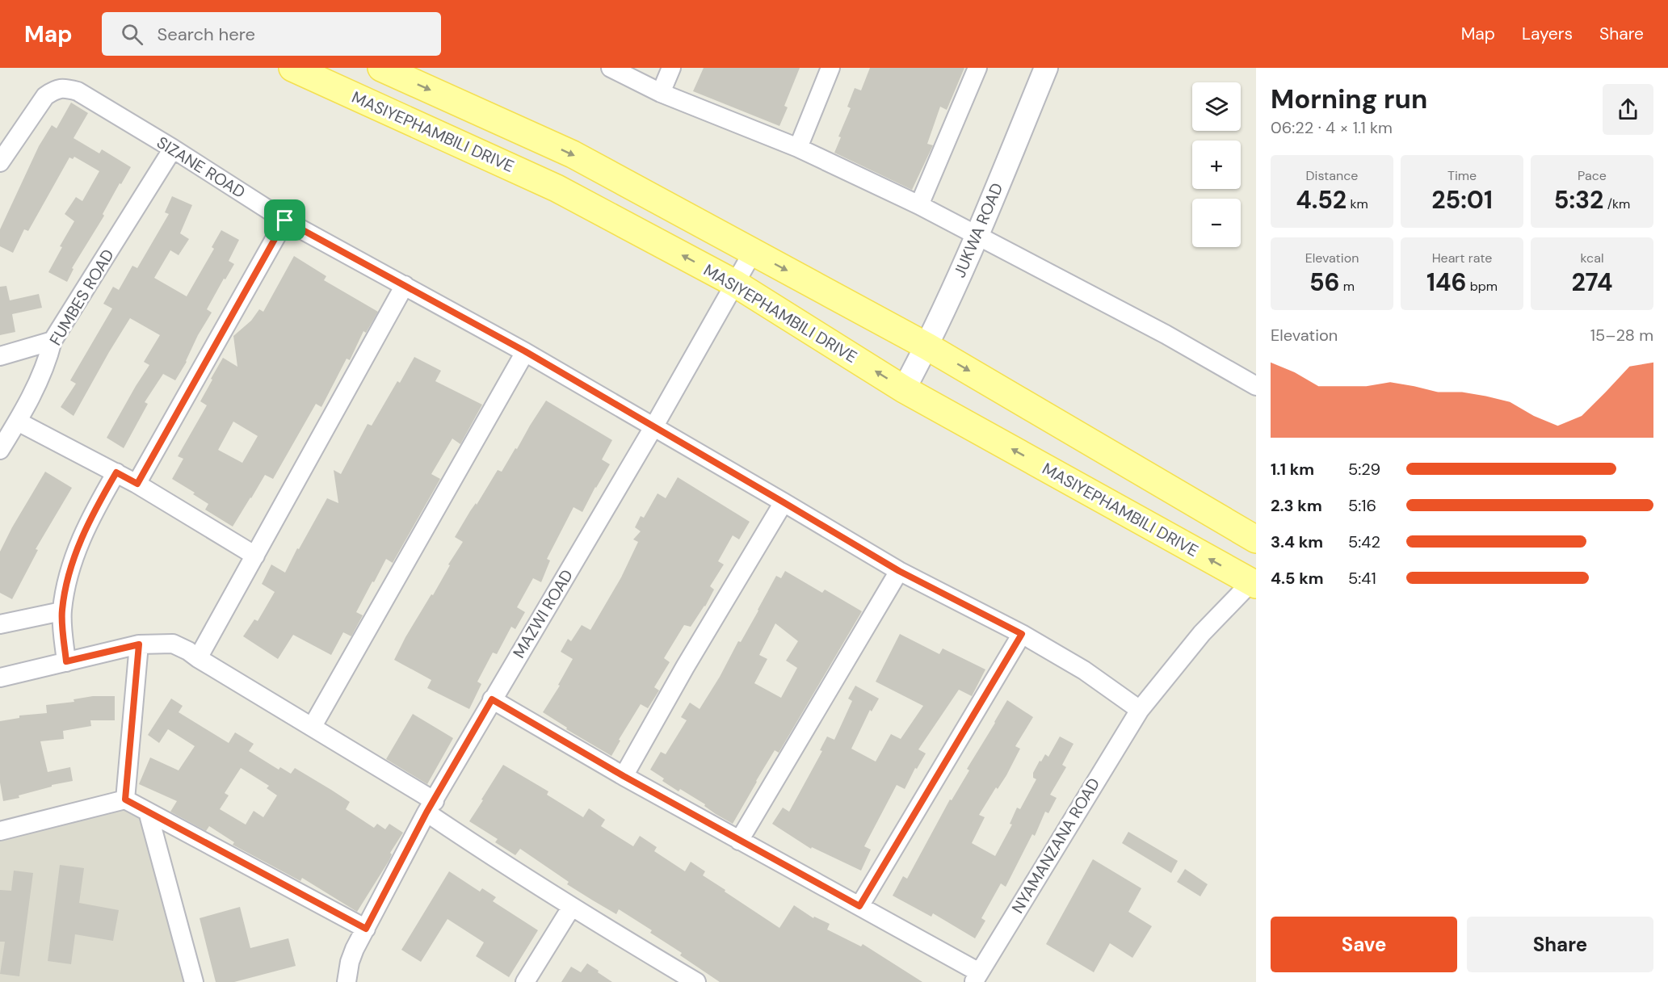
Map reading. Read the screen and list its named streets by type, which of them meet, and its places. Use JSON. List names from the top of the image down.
{
  "streets": {
    "main road": ["MASIYEPHAMBILI DRIVE"],
    "street": [
      "SIZANE ROAD",
      "JUKWA ROAD",
      "FUMBES ROAD",
      "MAZWI ROAD",
      "NYAMANZANA ROAD"
    ]
  },
  "crossings": [
    ["MASIYEPHAMBILI DRIVE", "JUKWA ROAD"],
    ["MASIYEPHAMBILI DRIVE", "MAZWI ROAD"],
    ["MASIYEPHAMBILI DRIVE", "NYAMANZANA ROAD"],
    ["SIZANE ROAD", "FUMBES ROAD"],
    ["SIZANE ROAD", "MAZWI ROAD"],
    ["SIZANE ROAD", "NYAMANZANA ROAD"]
  ],
  "page": {
    "header": "Map",
    "search": "Search here",
    "nav": ["Map", "Layers", "Share"],
    "heading": ["Morning run", "06:22 · 4 × 1.1 km"],
    "map_buttons": ["+", "−"],
    "stats": [
      ["Distance", "4.52 km"],
      ["Time", "25:01"],
      ["Pace", "5:32 /km"],
      ["Elevation", "56 m"],
      ["Heart rate", "146 bpm"],
      ["kcal", "274"]
    ],
    "chart": ["Elevation", "15–28 m"],
    "list": [
      {
        "name": "1.1 km",
        "note": "5:29"
      },
      {
        "name": "2.3 km",
        "note": "5:16"
      },
      {
        "name": "3.4 km",
        "note": "5:42"
      },
      {
        "name": "4.5 km",
        "note": "5:41"
      }
    ],
    "buttons": ["Save", "Share"]
  }
}
